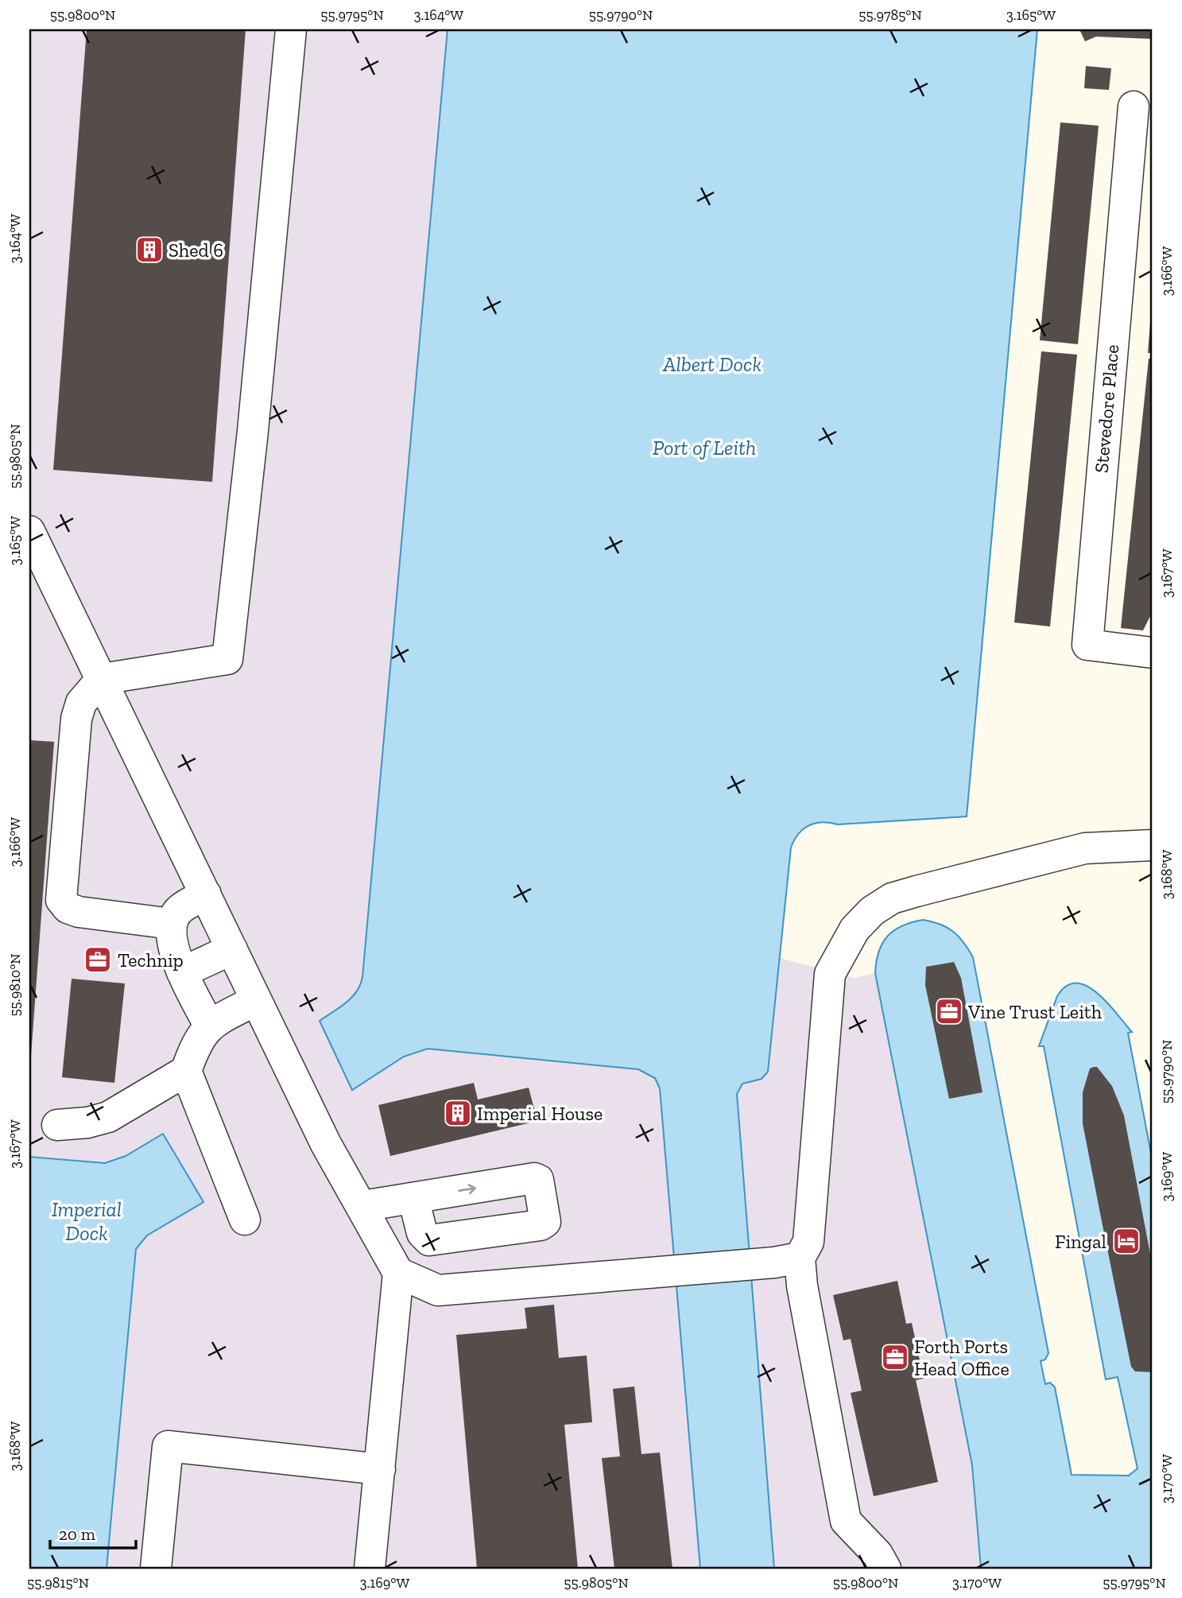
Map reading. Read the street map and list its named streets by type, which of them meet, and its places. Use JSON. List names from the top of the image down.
{
  "streets": {
    "street": ["Stevedore Place"]
  },
  "water": ["Albert Dock", "Port of Leith", "Imperial Dock"],
  "places": {
    "building": ["Shed 6", "Imperial House"],
    "office": ["Technip", "Vine Trust Leith", "Forth Ports Head Office"],
    "hotel": ["Fingal"]
  },
  "scale_bar": "20 m",
  "coordinates": [
    "55.9800°N",
    "55.9795°N",
    "3.164°W",
    "55.9790°N",
    "55.9785°N",
    "3.165°W",
    "3.166°W",
    "55.9805°N",
    "3.167°W",
    "3.168°W",
    "55.9810°N",
    "3.169°W",
    "3.170°W",
    "55.9815°N"
  ]
}
